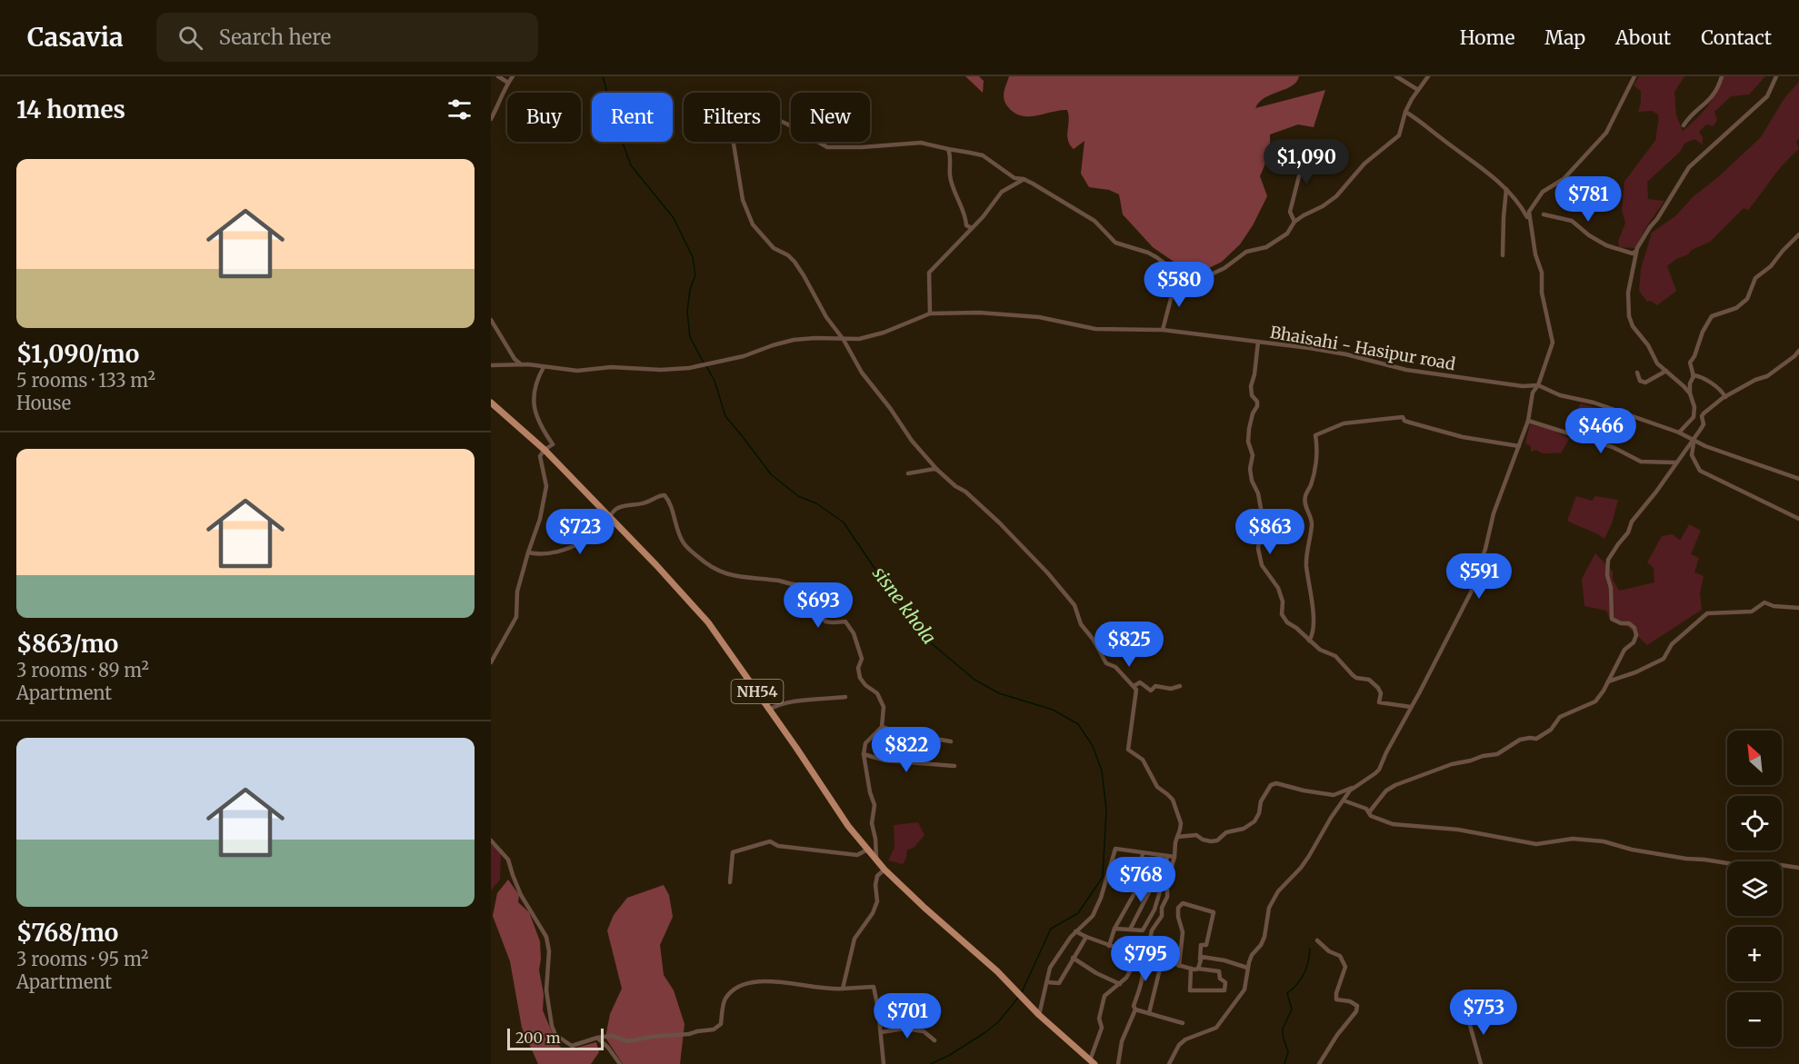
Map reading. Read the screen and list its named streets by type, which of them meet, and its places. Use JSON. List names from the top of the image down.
{
  "streets": {
    "main road": ["NH54"],
    "street": ["Bhaisahi - Hasipur road"]
  },
  "water": ["sisne khola"],
  "scale_bar": "200 m",
  "north": "top left",
  "page": {
    "header": "Casavia",
    "search": "Search here",
    "nav": [
      "Home",
      "Map",
      "About",
      "Contact"
    ],
    "heading": "14 homes",
    "chip": [
      "Buy",
      "Rent",
      "Filters",
      "New"
    ],
    "price": [
      "$1,090",
      "$781",
      "$580",
      "$466",
      "$723",
      "$863",
      "$591",
      "$693",
      "$825",
      "$822",
      "$768",
      "$795",
      "$753",
      "$701"
    ],
    "list": [
      {
        "name": "$1,090/mo",
        "note": "5 rooms · 133 m² · House"
      },
      {
        "name": "$863/mo",
        "note": "3 rooms · 89 m² · Apartment"
      },
      {
        "name": "$768/mo",
        "note": "3 rooms · 95 m² · Apartment"
      }
    ],
    "map_buttons": ["+", "−"],
    "scale": "200 m"
  }
}
